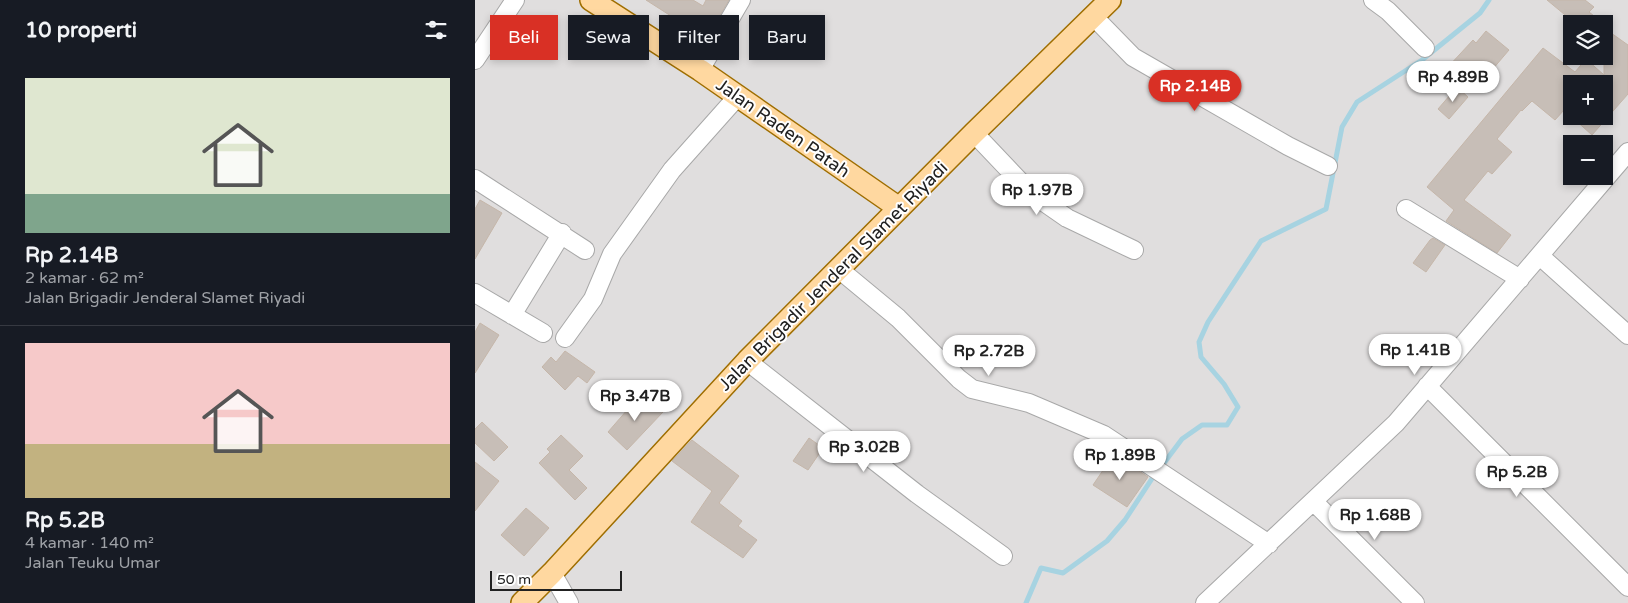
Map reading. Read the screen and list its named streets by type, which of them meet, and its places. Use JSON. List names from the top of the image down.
{
  "streets": {
    "main road": ["Jalan Raden Patah", "Jalan Brigadir Jenderal Slamet Riyadi"]
  },
  "crossings": [
    ["Jalan Raden Patah", "Jalan Brigadir Jenderal Slamet Riyadi"]
  ],
  "scale_bar": "50 m",
  "page": {
    "heading": "10 properti",
    "map_buttons": ["+", "−"],
    "chip": [
      "Beli",
      "Sewa",
      "Filter",
      "Baru"
    ],
    "list": [
      {
        "name": "Rp 2.14B",
        "note": "2 kamar · 62 m² · Jalan Brigadir Jenderal Slamet Riyadi"
      },
      {
        "name": "Rp 5.2B",
        "note": "4 kamar · 140 m² · Jalan Teuku Umar"
      }
    ],
    "price": [
      "Rp 4.89B",
      "Rp 2.14B",
      "Rp 1.97B",
      "Rp 1.41B",
      "Rp 2.72B",
      "Rp 3.47B",
      "Rp 3.02B",
      "Rp 1.89B",
      "Rp 5.2B",
      "Rp 1.68B"
    ],
    "scale": "50 m"
  }
}
